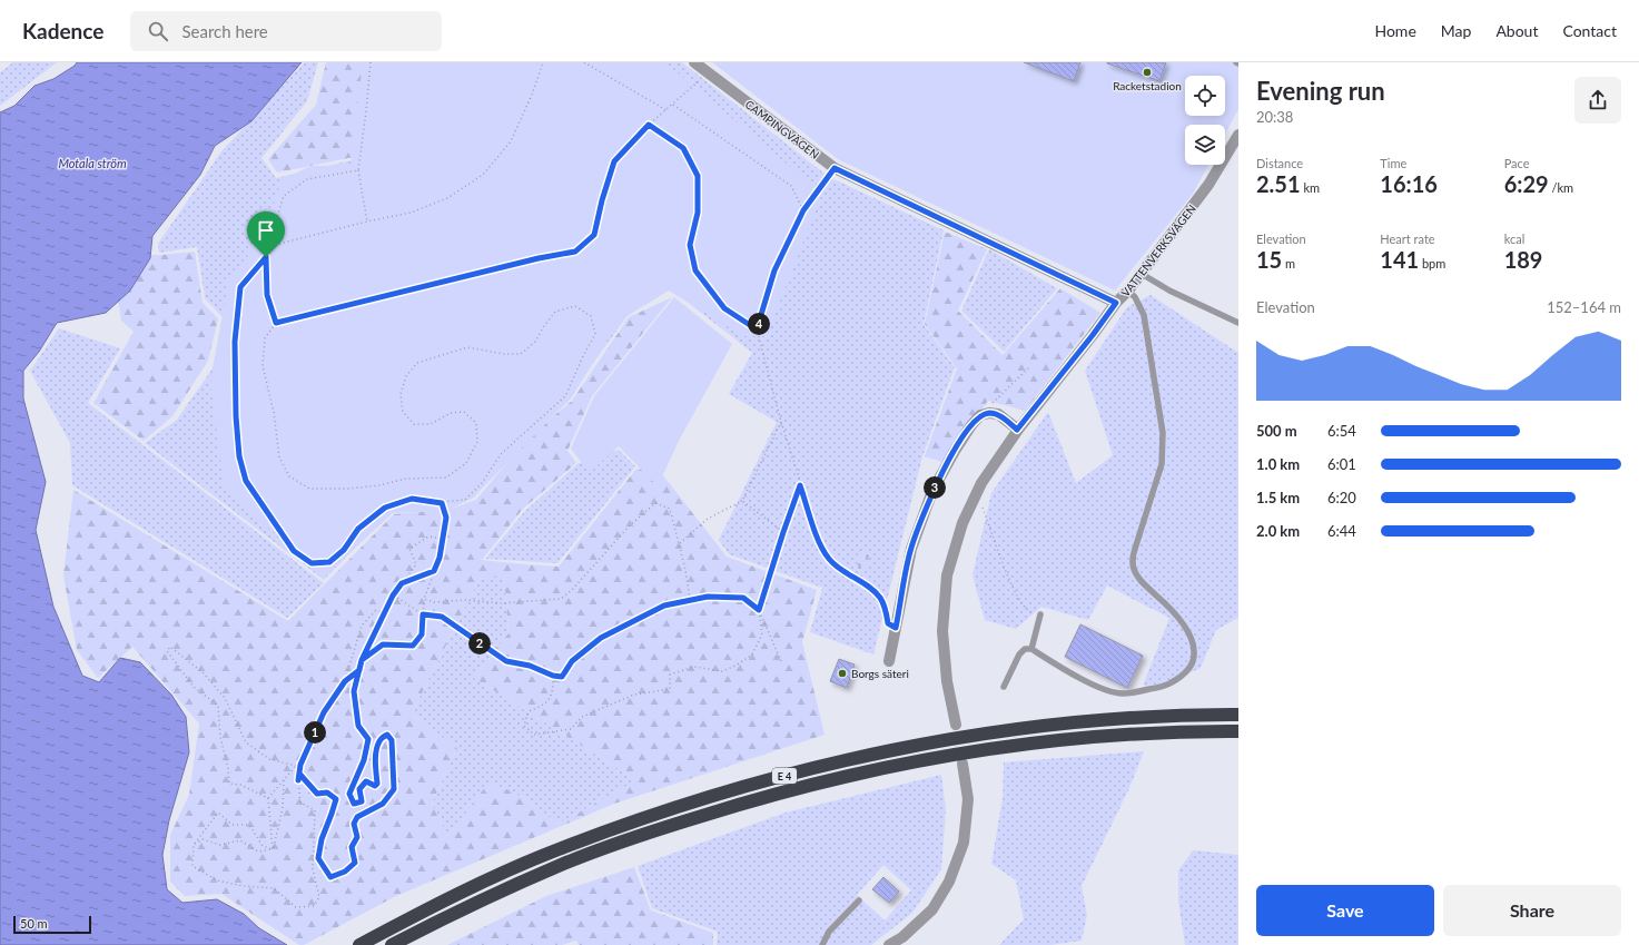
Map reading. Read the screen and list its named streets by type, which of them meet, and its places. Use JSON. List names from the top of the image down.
{
  "streets": {
    "highway": ["E 4"],
    "street": ["CAMPINGVÄGEN", "VATTENVERKSVÄGEN"]
  },
  "crossings": [
    ["CAMPINGVÄGEN", "VATTENVERKSVÄGEN"]
  ],
  "water": ["Motala ström"],
  "places": ["Racketstadion", "Borgs säteri"],
  "scale_bar": "50 m",
  "page": {
    "header": "Kadence",
    "search": "Search here",
    "nav": [
      "Home",
      "Map",
      "About",
      "Contact"
    ],
    "heading": ["Evening run", "20:38"],
    "stats": [
      ["Distance", "2.51 km"],
      ["Time", "16:16"],
      ["Pace", "6:29 /km"],
      ["Elevation", "15 m"],
      ["Heart rate", "141 bpm"],
      ["kcal", "189"]
    ],
    "chart": ["Elevation", "152–164 m"],
    "pins": [
      "4",
      "3",
      "2",
      "1"
    ],
    "list": [
      {
        "name": "500 m",
        "note": "6:54"
      },
      {
        "name": "1.0 km",
        "note": "6:01"
      },
      {
        "name": "1.5 km",
        "note": "6:20"
      },
      {
        "name": "2.0 km",
        "note": "6:44"
      }
    ],
    "buttons": ["Save", "Share"],
    "scale": "50 m"
  }
}
